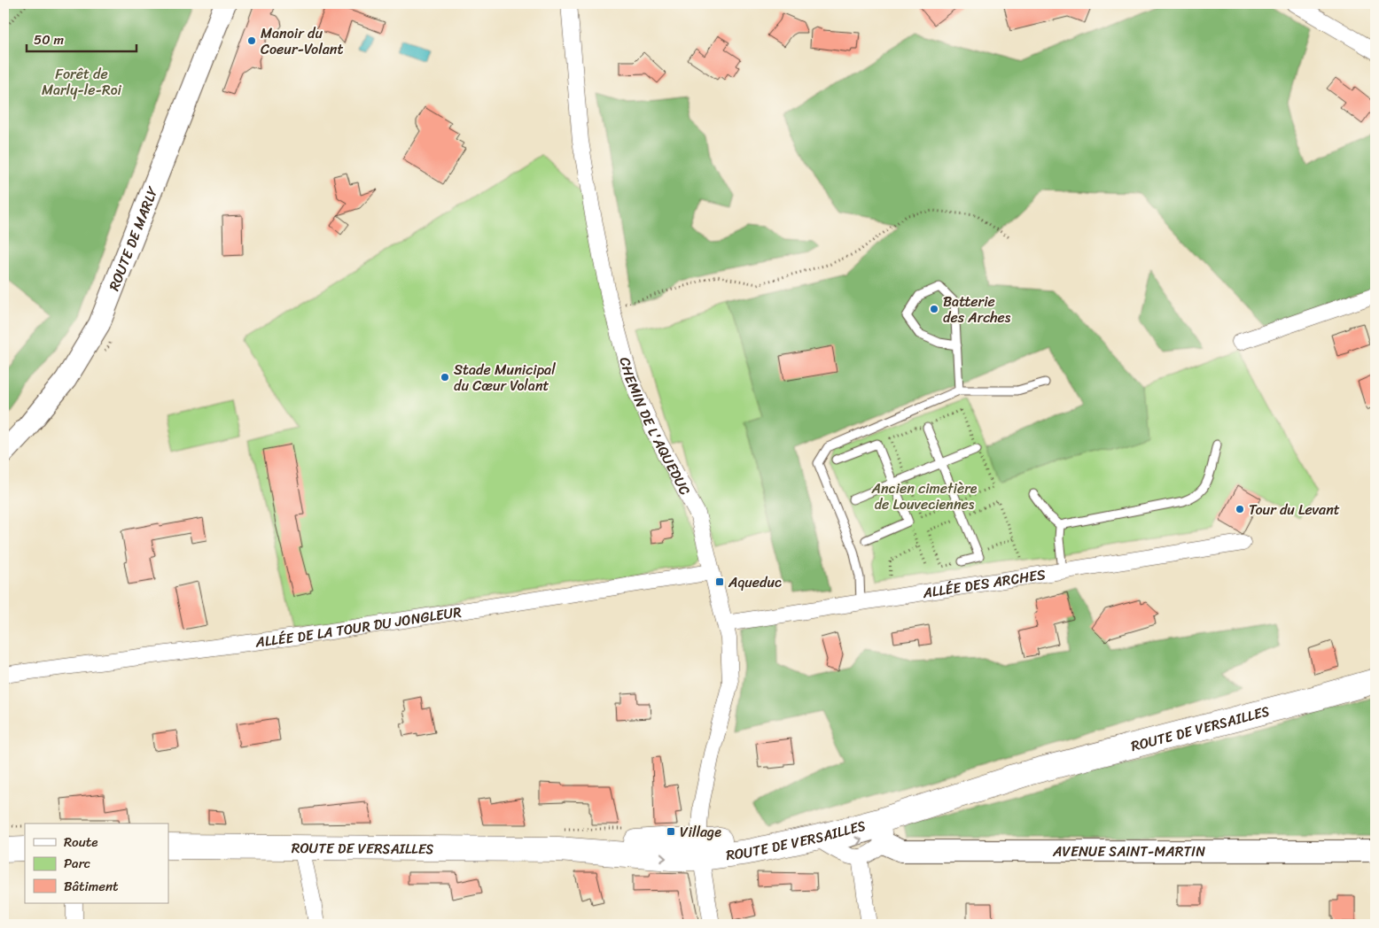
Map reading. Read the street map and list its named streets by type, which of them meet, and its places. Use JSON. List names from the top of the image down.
{
  "streets": {
    "main road": ["ROUTE DE MARLY", "ROUTE DE VERSAILLES", "AVENUE SAINT-MARTIN"],
    "street": ["CHEMIN DE L'AQUEDUC", "ALLÉE DES ARCHES", "ALLÉE DE LA TOUR DU JONGLEUR"]
  },
  "crossings": [
    ["CHEMIN DE L'AQUEDUC", "ALLÉE DES ARCHES"],
    ["CHEMIN DE L'AQUEDUC", "ALLÉE DE LA TOUR DU JONGLEUR"],
    ["CHEMIN DE L'AQUEDUC", "ROUTE DE VERSAILLES"],
    ["ROUTE DE VERSAILLES", "AVENUE SAINT-MARTIN"]
  ],
  "parks": ["Forêt de Marly-le-Roi", "Ancien cimetière de Louveciennes"],
  "places": {
    "other": [
      "Manoir du Coeur-Volant",
      "Batterie des Arches",
      "Stade Municipal du Cœur Volant",
      "Tour du Levant"
    ],
    "transit": ["Aqueduc", "Village"]
  },
  "legend": ["Route", "Parc", "Bâtiment"],
  "scale_bar": "50 m"
}
